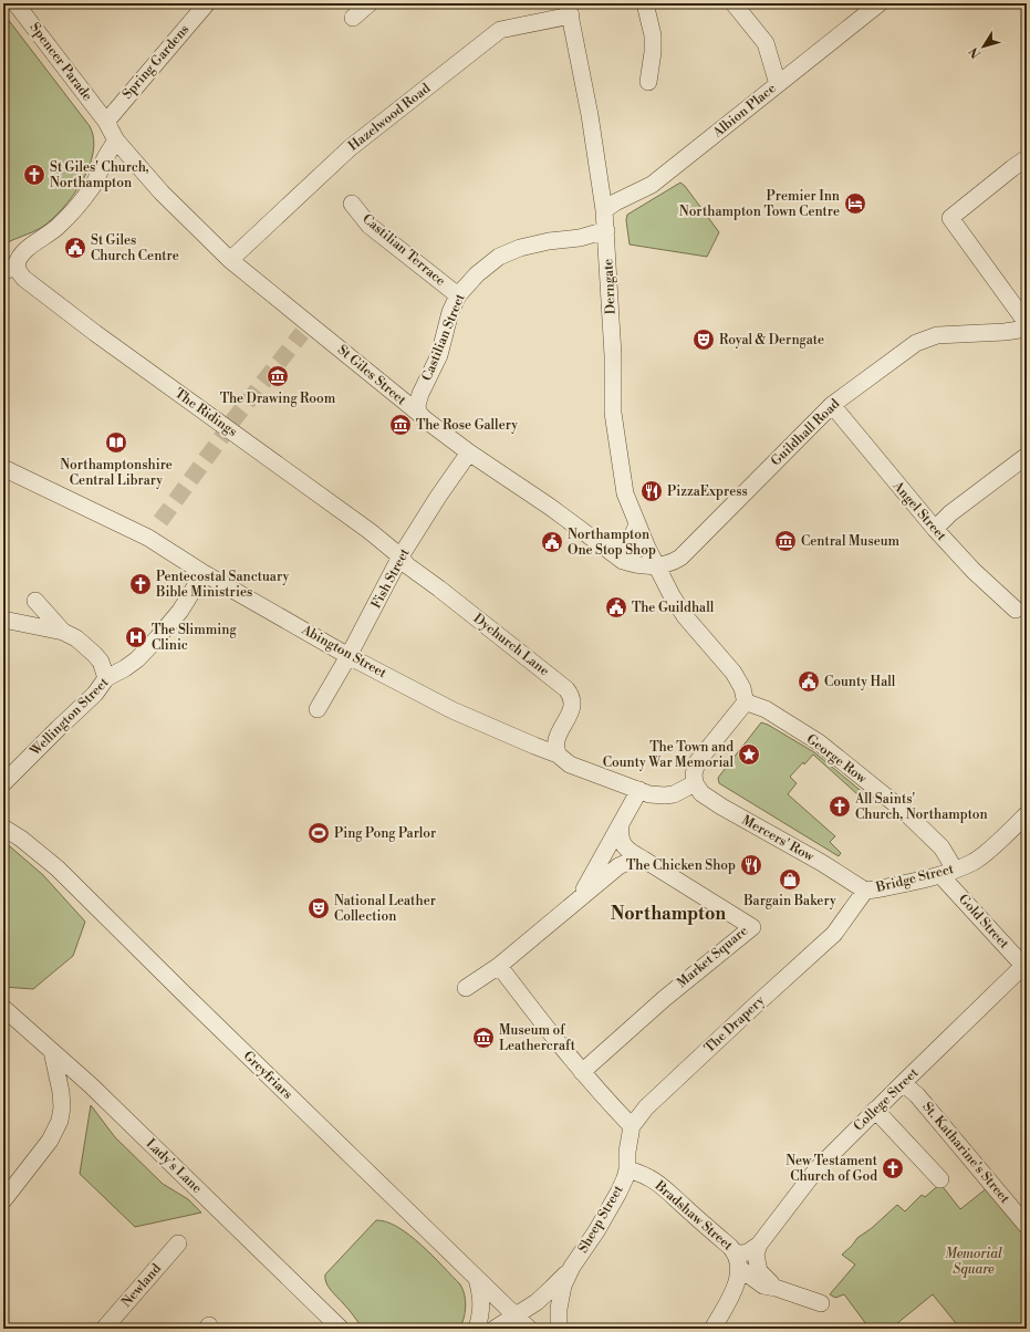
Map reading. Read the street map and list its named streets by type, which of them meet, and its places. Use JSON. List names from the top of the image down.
{
  "streets": {
    "street": [
      "Spencer Parade",
      "Spring Gardens",
      "Albion Place",
      "Hazelwood Road",
      "Castilian Terrace",
      "Derngate",
      "Castilian Street",
      "St Giles Street",
      "The Ridings",
      "Guildhall Road",
      "Angel Street",
      "Fish Street",
      "Dychurch Lane",
      "Abington Street",
      "Wellington Street",
      "George Row",
      "Mercers' Row",
      "Bridge Street",
      "Gold Street",
      "Market Square",
      "The Drapery",
      "Greyfriars",
      "College Street",
      "St. Katharine's Street",
      "Lady's Lane",
      "Bradshaw Street",
      "Sheep Street",
      "Newland"
    ]
  },
  "crossings": [
    ["Spencer Parade", "Spring Gardens"],
    ["Spencer Parade", "St Giles Street"],
    ["Albion Place", "Derngate"],
    ["Hazelwood Road", "Derngate"],
    ["Hazelwood Road", "St Giles Street"],
    ["Castilian Terrace", "Castilian Street"],
    ["Derngate", "Castilian Street"],
    ["Derngate", "St Giles Street"],
    ["Derngate", "Guildhall Road"],
    ["Derngate", "George Row"],
    ["Castilian Street", "St Giles Street"],
    ["St Giles Street", "Guildhall Road"],
    ["St Giles Street", "Fish Street"],
    ["The Ridings", "Fish Street"],
    ["The Ridings", "Dychurch Lane"],
    ["Guildhall Road", "Angel Street"],
    ["Fish Street", "Dychurch Lane"],
    ["Fish Street", "Abington Street"],
    ["Dychurch Lane", "Abington Street"],
    ["Abington Street", "Wellington Street"],
    ["Abington Street", "Mercers' Row"],
    ["George Row", "Bridge Street"],
    ["George Row", "Gold Street"],
    ["Mercers' Row", "Bridge Street"],
    ["Mercers' Row", "The Drapery"],
    ["Bridge Street", "Gold Street"],
    ["Bridge Street", "The Drapery"],
    ["Gold Street", "College Street"],
    ["The Drapery", "Bradshaw Street"],
    ["The Drapery", "Sheep Street"],
    ["Greyfriars", "Sheep Street"],
    ["College Street", "St. Katharine's Street"],
    ["College Street", "Bradshaw Street"],
    ["Bradshaw Street", "Sheep Street"]
  ],
  "districts": ["Northampton"],
  "parks": ["Memorial Square"],
  "places": {
    "church": [
      "St Giles' Church, Northampton",
      "Pentecostal Sanctuary Bible Ministries",
      "All Saints' Church, Northampton",
      "New Testament Church of God"
    ],
    "hotel": ["Premier Inn Northampton Town Centre"],
    "public building": [
      "St Giles Church Centre",
      "Northampton One Stop Shop",
      "The Guildhall",
      "County Hall"
    ],
    "theatre": ["Royal & Derngate", "National Leather Collection"],
    "museum": [
      "The Drawing Room",
      "The Rose Gallery",
      "Central Museum",
      "Museum of Leathercraft"
    ],
    "library": ["Northamptonshire Central Library"],
    "restaurant": ["PizzaExpress", "The Chicken Shop"],
    "hospital": ["The Slimming Clinic"],
    "place": ["The Town and County War Memorial"],
    "sports": ["Ping Pong Parlor"],
    "shop": ["Bargain Bakery"]
  },
  "north": "bottom left"
}
